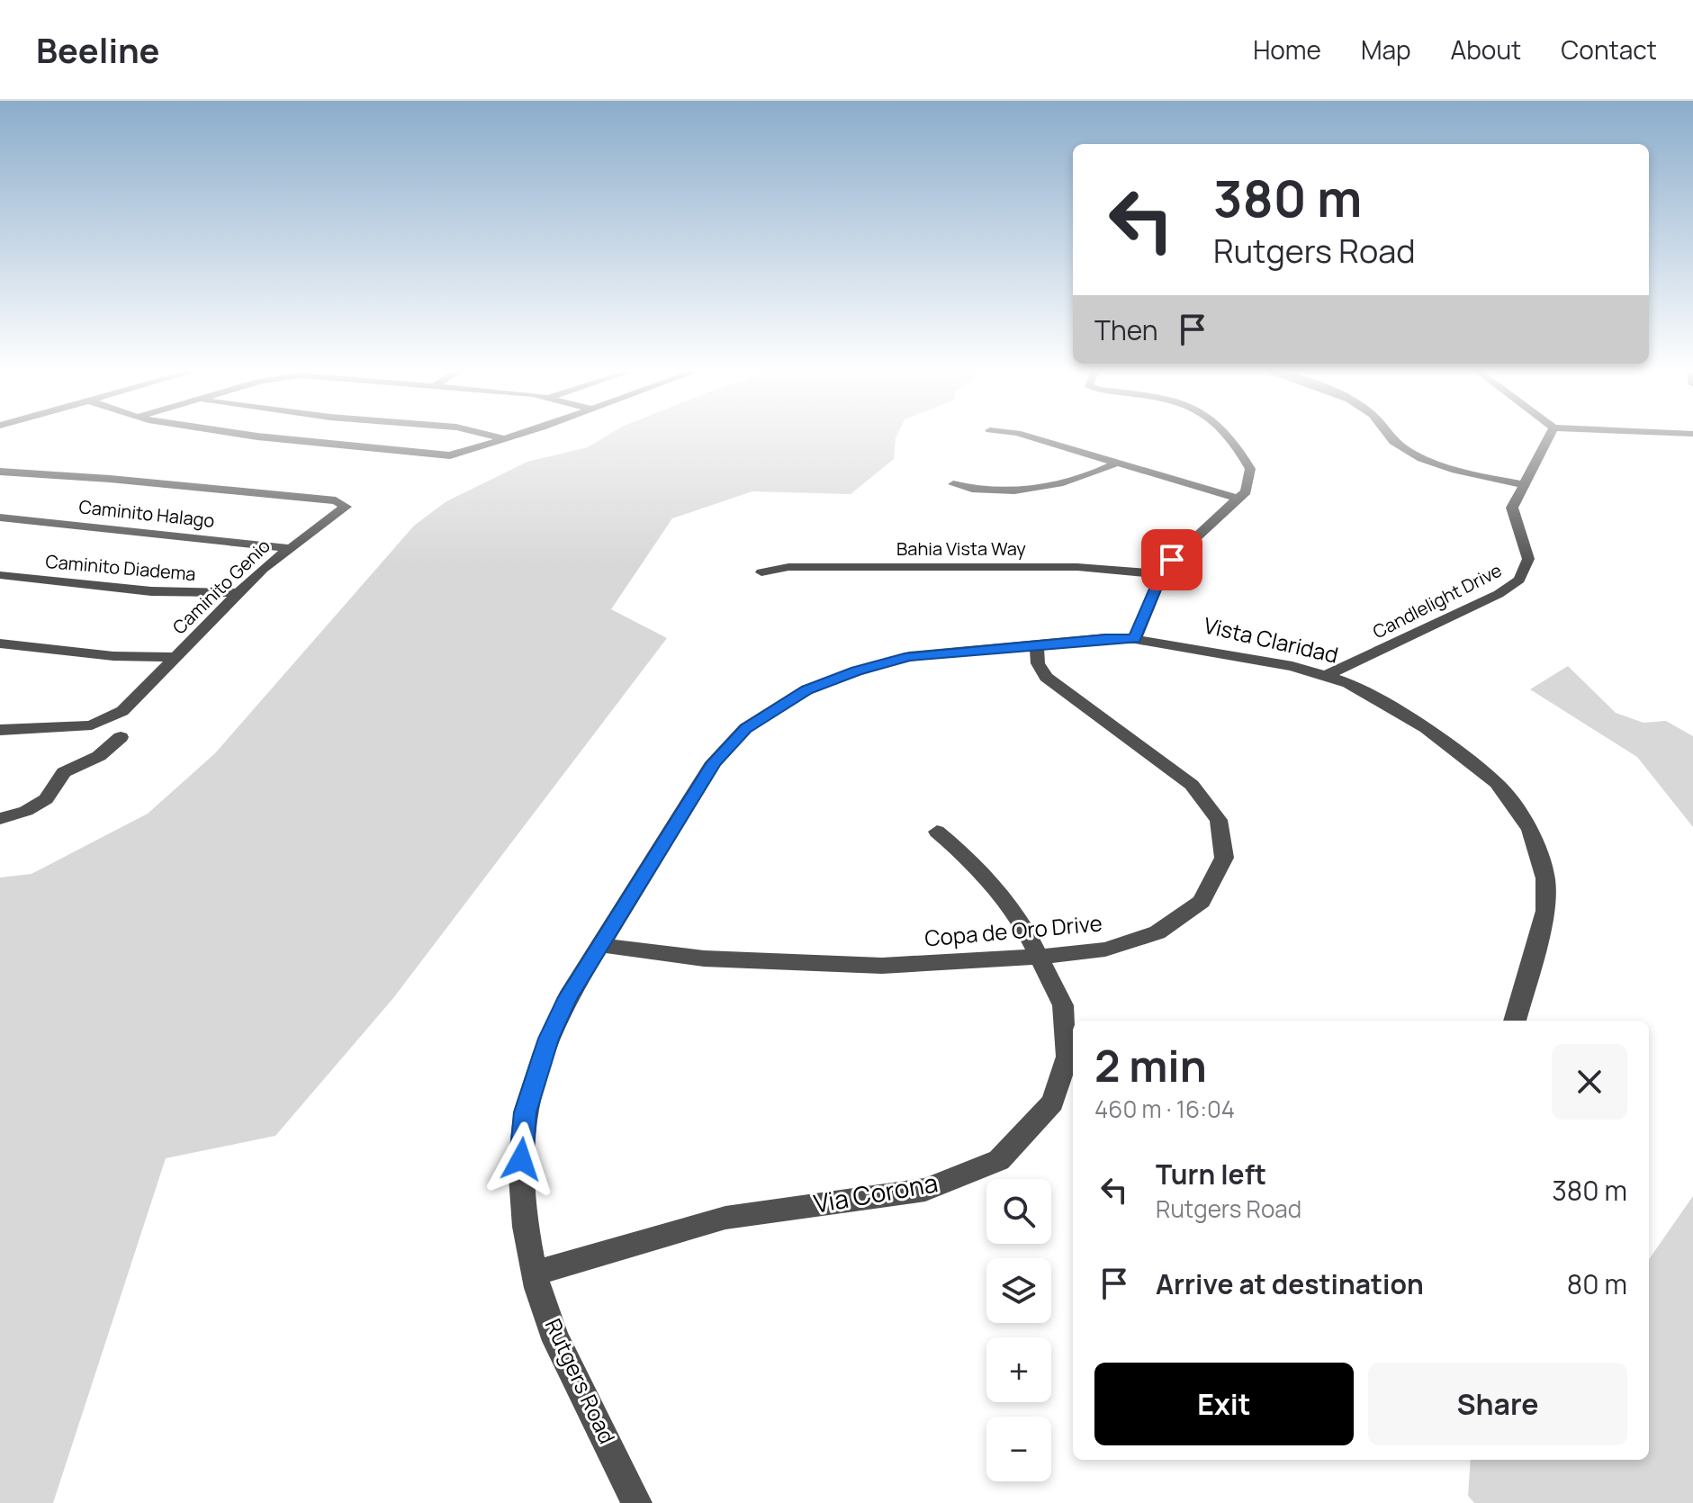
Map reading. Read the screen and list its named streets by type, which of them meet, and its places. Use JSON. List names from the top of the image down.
{
  "streets": {
    "street": [
      "Caminito Halago",
      "Bahia Vista Way",
      "Caminito Diadema",
      "Caminito Genio",
      "Candlelight Drive",
      "Vista Claridad",
      "Copa de Oro Drive",
      "Via Corona",
      "Rutgers Road"
    ]
  },
  "crossings": [
    ["Caminito Halago", "Caminito Genio"],
    ["Caminito Diadema", "Caminito Genio"],
    ["Candlelight Drive", "Vista Claridad"],
    ["Vista Claridad", "Rutgers Road"],
    ["Copa de Oro Drive", "Via Corona"],
    ["Copa de Oro Drive", "Rutgers Road"],
    ["Via Corona", "Rutgers Road"]
  ],
  "page": {
    "header": "Beeline",
    "nav": [
      "Home",
      "Map",
      "About",
      "Contact"
    ],
    "turn": ["380 m", "Rutgers Road"],
    "then": "Then",
    "heading": ["2 min", "460 m · 16:04"],
    "list": [
      {
        "name": "Turn left",
        "note": "Rutgers Road",
        "value": "380 m"
      },
      {
        "name": "Arrive at destination",
        "value": "80 m"
      }
    ],
    "map_buttons": ["+", "−"],
    "buttons": ["Exit", "Share"]
  }
}
